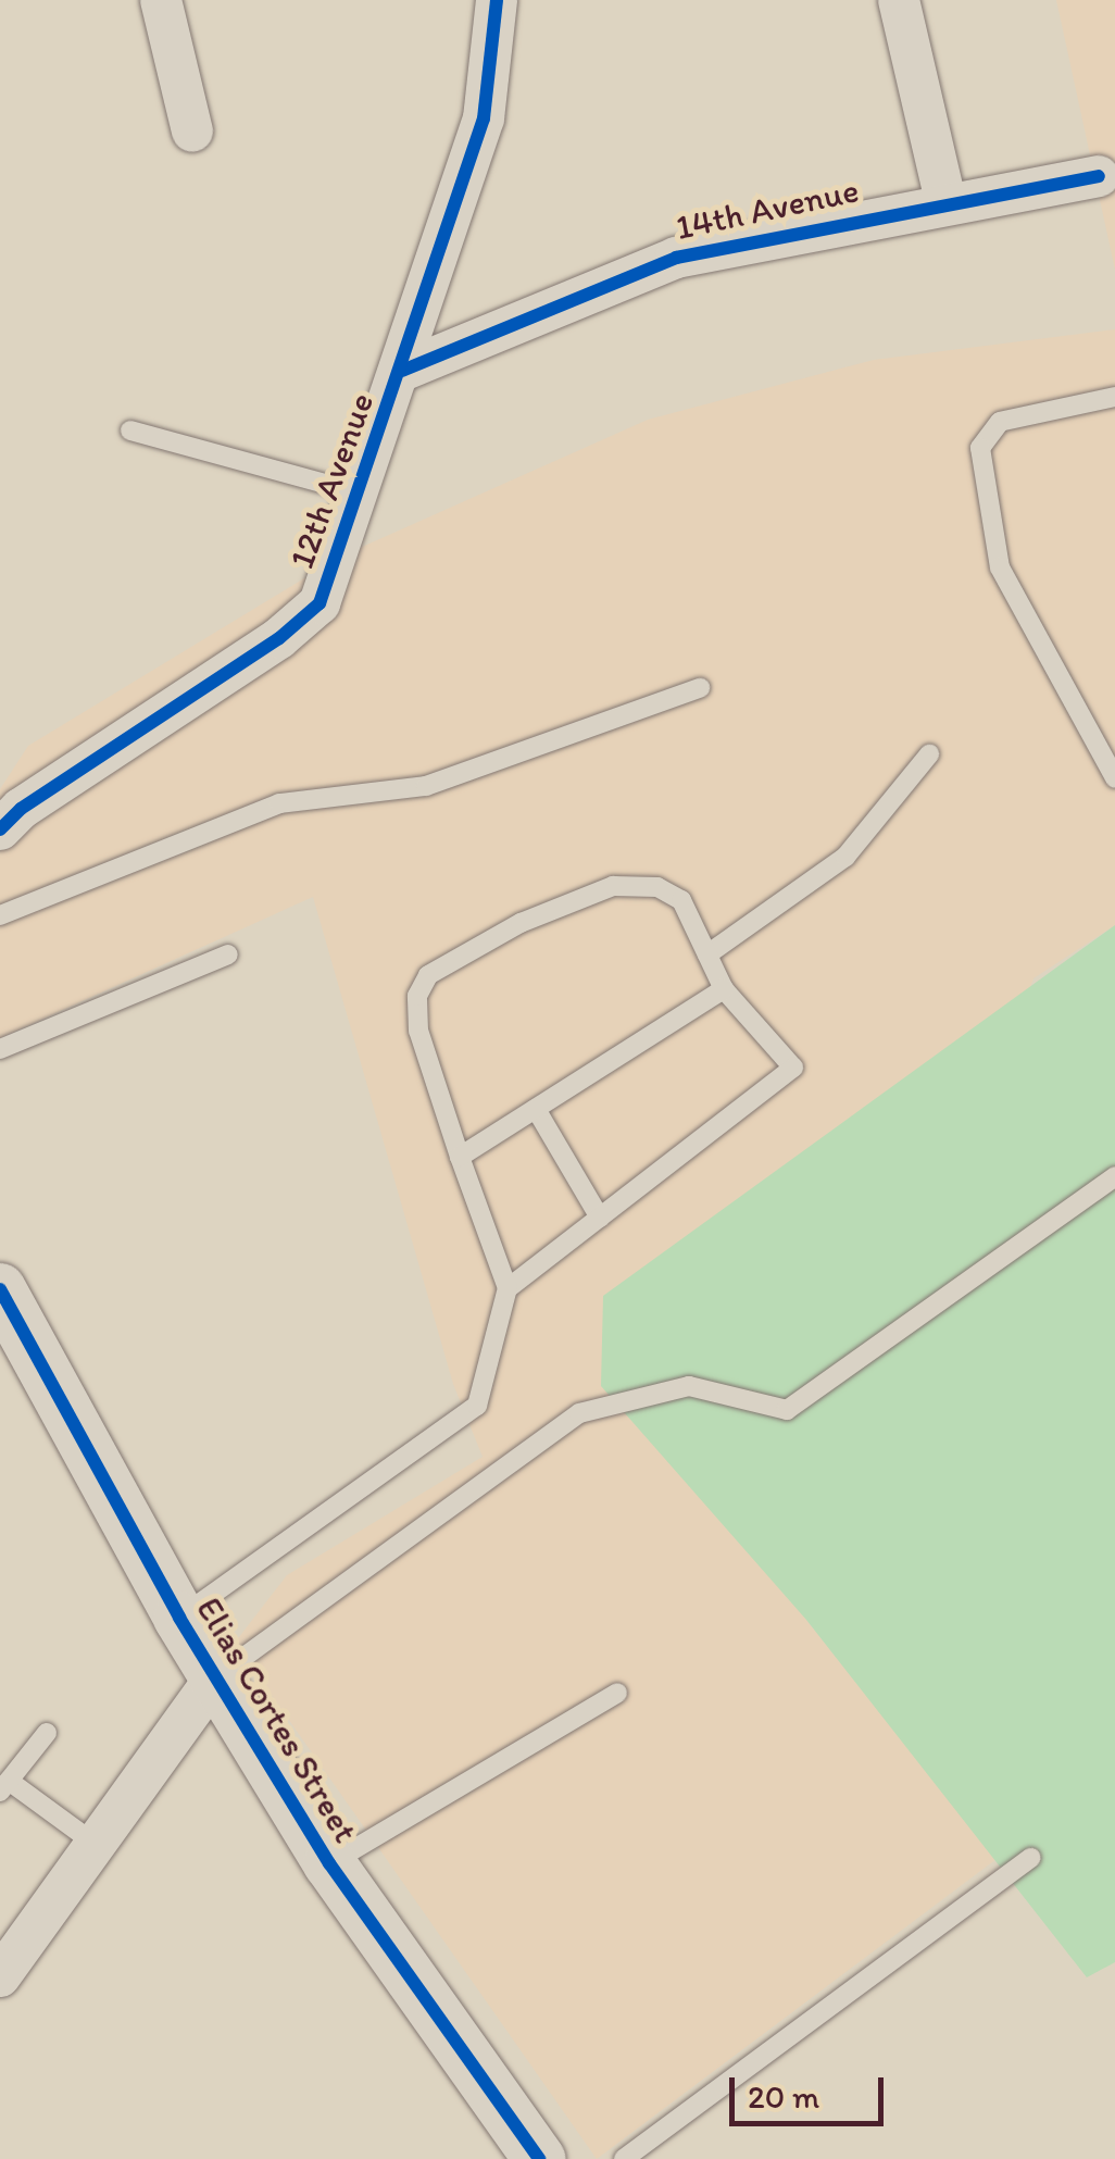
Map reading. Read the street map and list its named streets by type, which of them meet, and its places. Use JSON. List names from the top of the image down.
{
  "streets": {
    "street": ["14th Avenue", "12th Avenue", "Elias Cortes Street"]
  },
  "crossings": [
    ["14th Avenue", "12th Avenue"]
  ],
  "scale_bar": "20 m"
}
